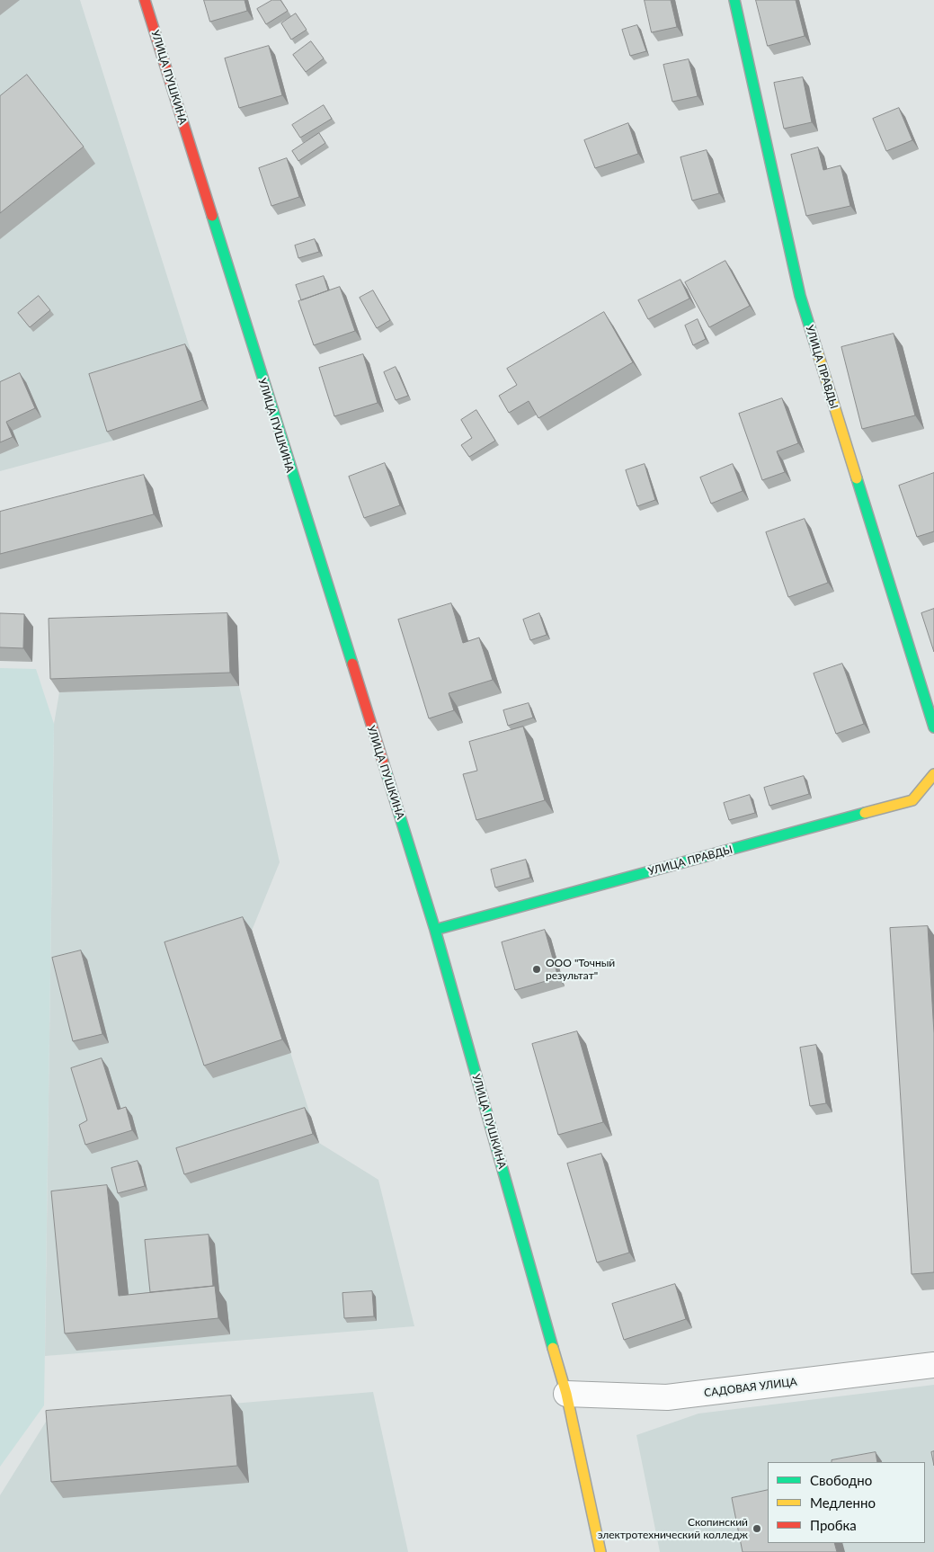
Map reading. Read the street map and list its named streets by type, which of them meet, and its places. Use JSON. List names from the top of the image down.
{
  "streets": {
    "main road": ["УЛИЦА ПУШКИНА", "УЛИЦА ПРАВДЫ"],
    "street": ["САДОВАЯ УЛИЦА"]
  },
  "crossings": [
    ["УЛИЦА ПУШКИНА", "УЛИЦА ПРАВДЫ"],
    ["УЛИЦА ПУШКИНА", "САДОВАЯ УЛИЦА"]
  ],
  "places": ["ООО \"Точный результат\"", "Скопинский электротехнический колледж"],
  "legend": ["Свободно", "Медленно", "Пробка"]
}
